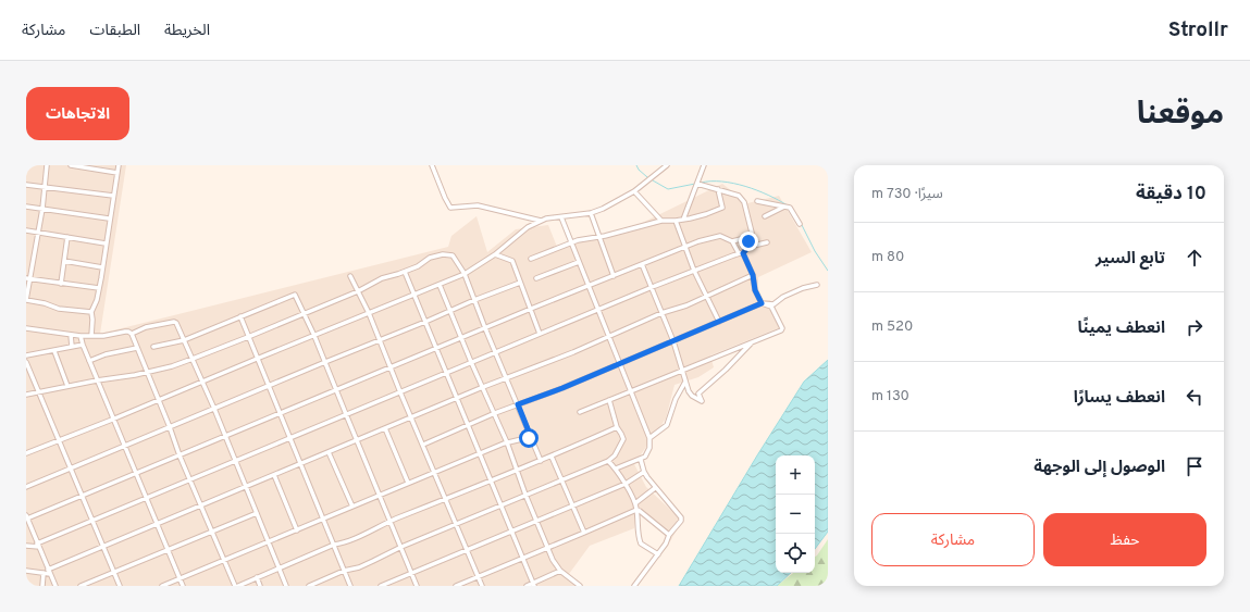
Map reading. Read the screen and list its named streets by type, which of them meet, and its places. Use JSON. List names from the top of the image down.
{
  "page": {
    "header": "Strollr",
    "nav": ["الخريطة", "الطبقات", "مشاركة"],
    "title": "موقعنا",
    "buttons": [
      "الاتجاهات",
      ["حفظ", "مشاركة"]
    ],
    "heading": ["10 دقيقة", "سيرًا · 730 m"],
    "list": [
      ["تابع السير", "80 m"],
      ["انعطف يمينًا", "520 m"],
      ["انعطف يسارًا", "130 m"],
      "الوصول إلى الوجهة"
    ],
    "map_buttons": ["+", "−"]
  }
}
